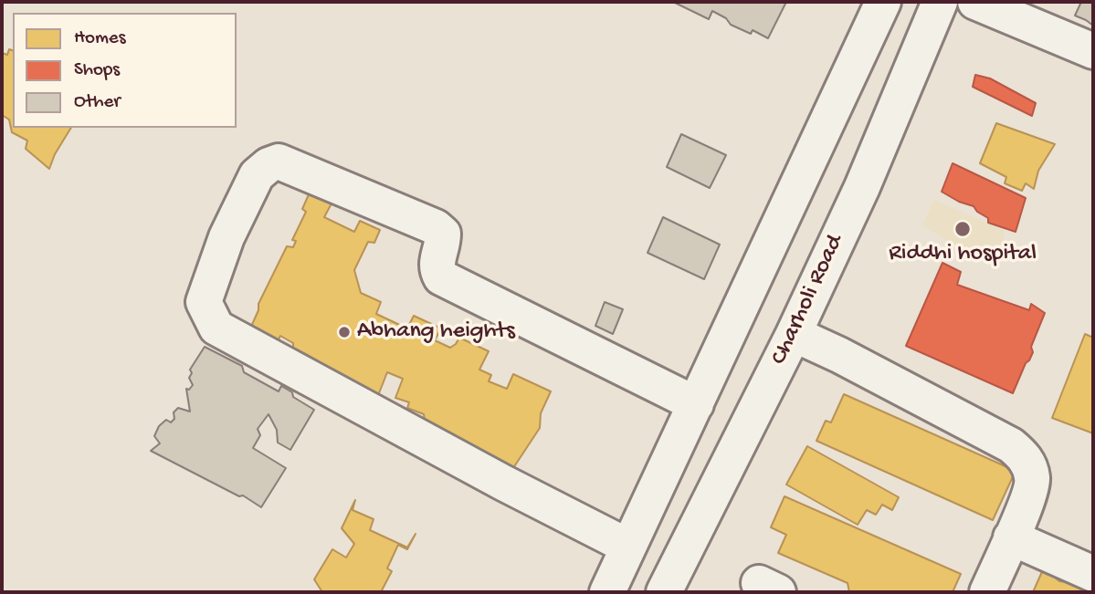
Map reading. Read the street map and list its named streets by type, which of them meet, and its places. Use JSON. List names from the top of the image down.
{
  "streets": {
    "street": ["Charholi Road"]
  },
  "places": ["Riddhi hospital", "Abhang heights"],
  "legend": ["Homes", "Shops", "Other"]
}
